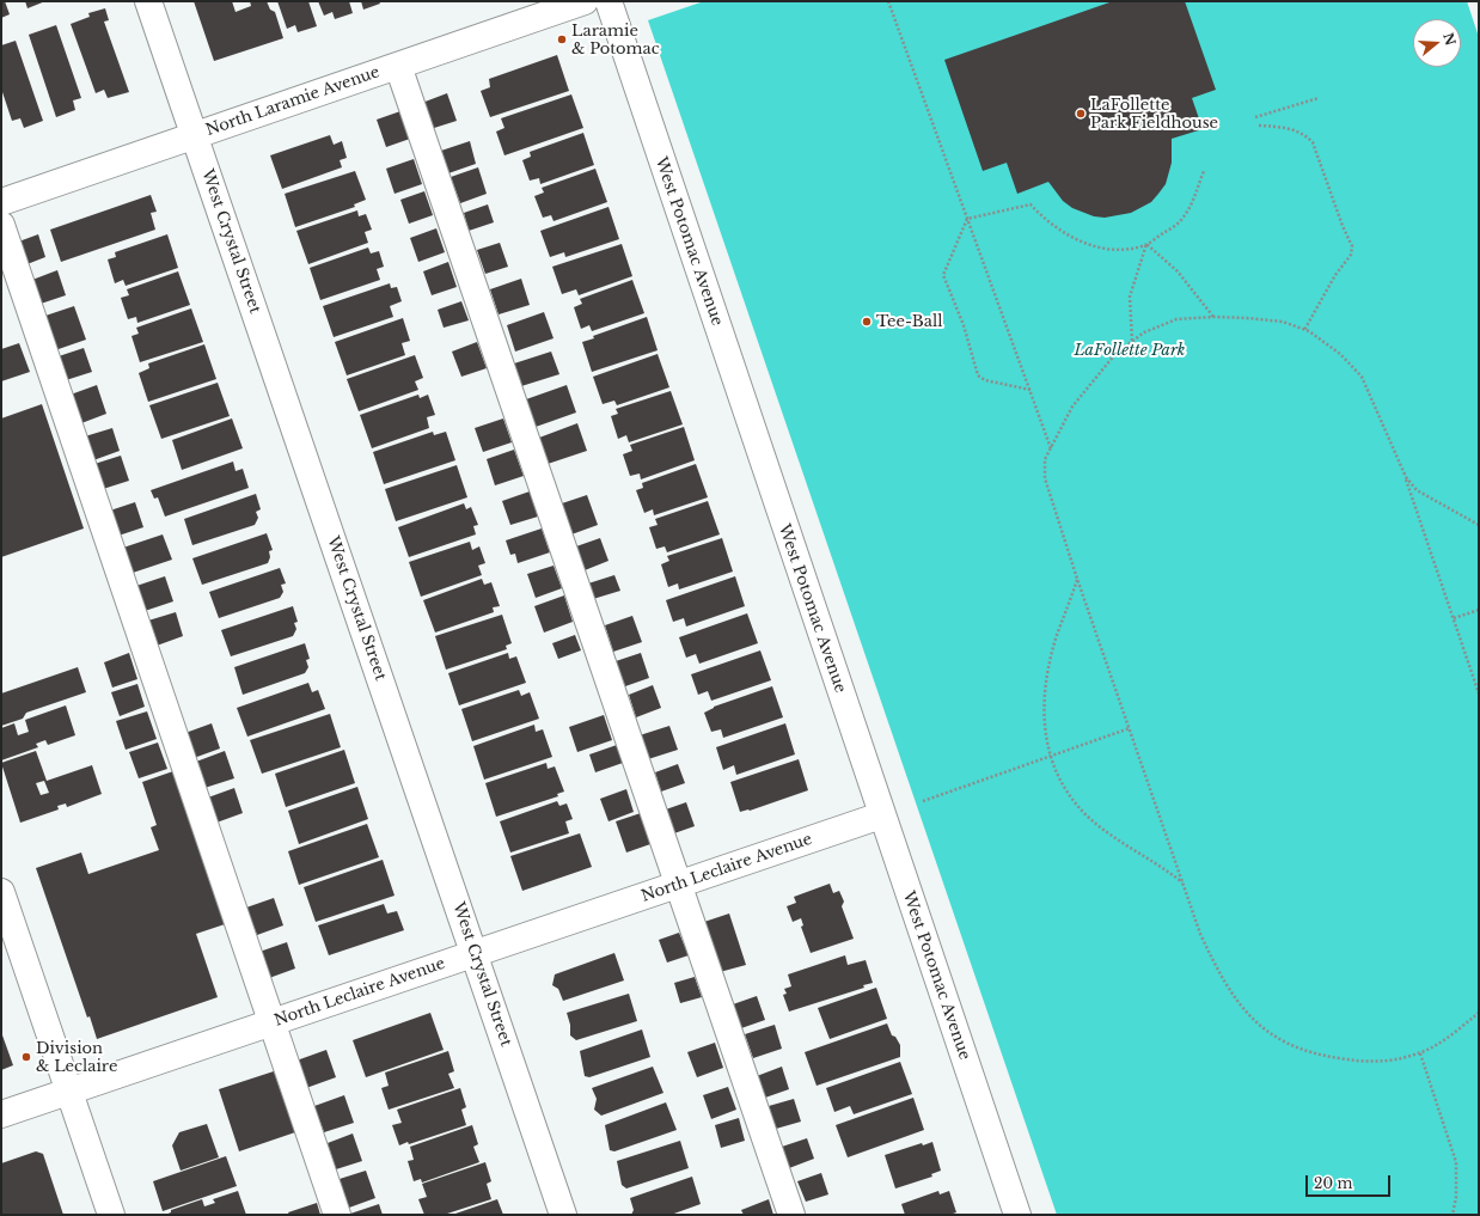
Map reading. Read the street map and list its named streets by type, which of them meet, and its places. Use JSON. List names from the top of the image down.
{
  "streets": {
    "street": [
      "North Laramie Avenue",
      "West Crystal Street",
      "West Potomac Avenue",
      "North Leclaire Avenue"
    ]
  },
  "crossings": [
    ["North Laramie Avenue", "West Crystal Street"],
    ["West Crystal Street", "North Leclaire Avenue"],
    ["West Potomac Avenue", "North Leclaire Avenue"]
  ],
  "parks": ["LaFollette Park"],
  "places": [
    "Laramie & Potomac",
    "LaFollette Park Fieldhouse",
    "Tee-Ball",
    "Division & Leclaire"
  ],
  "scale_bar": "20 m",
  "north": "right"
}
